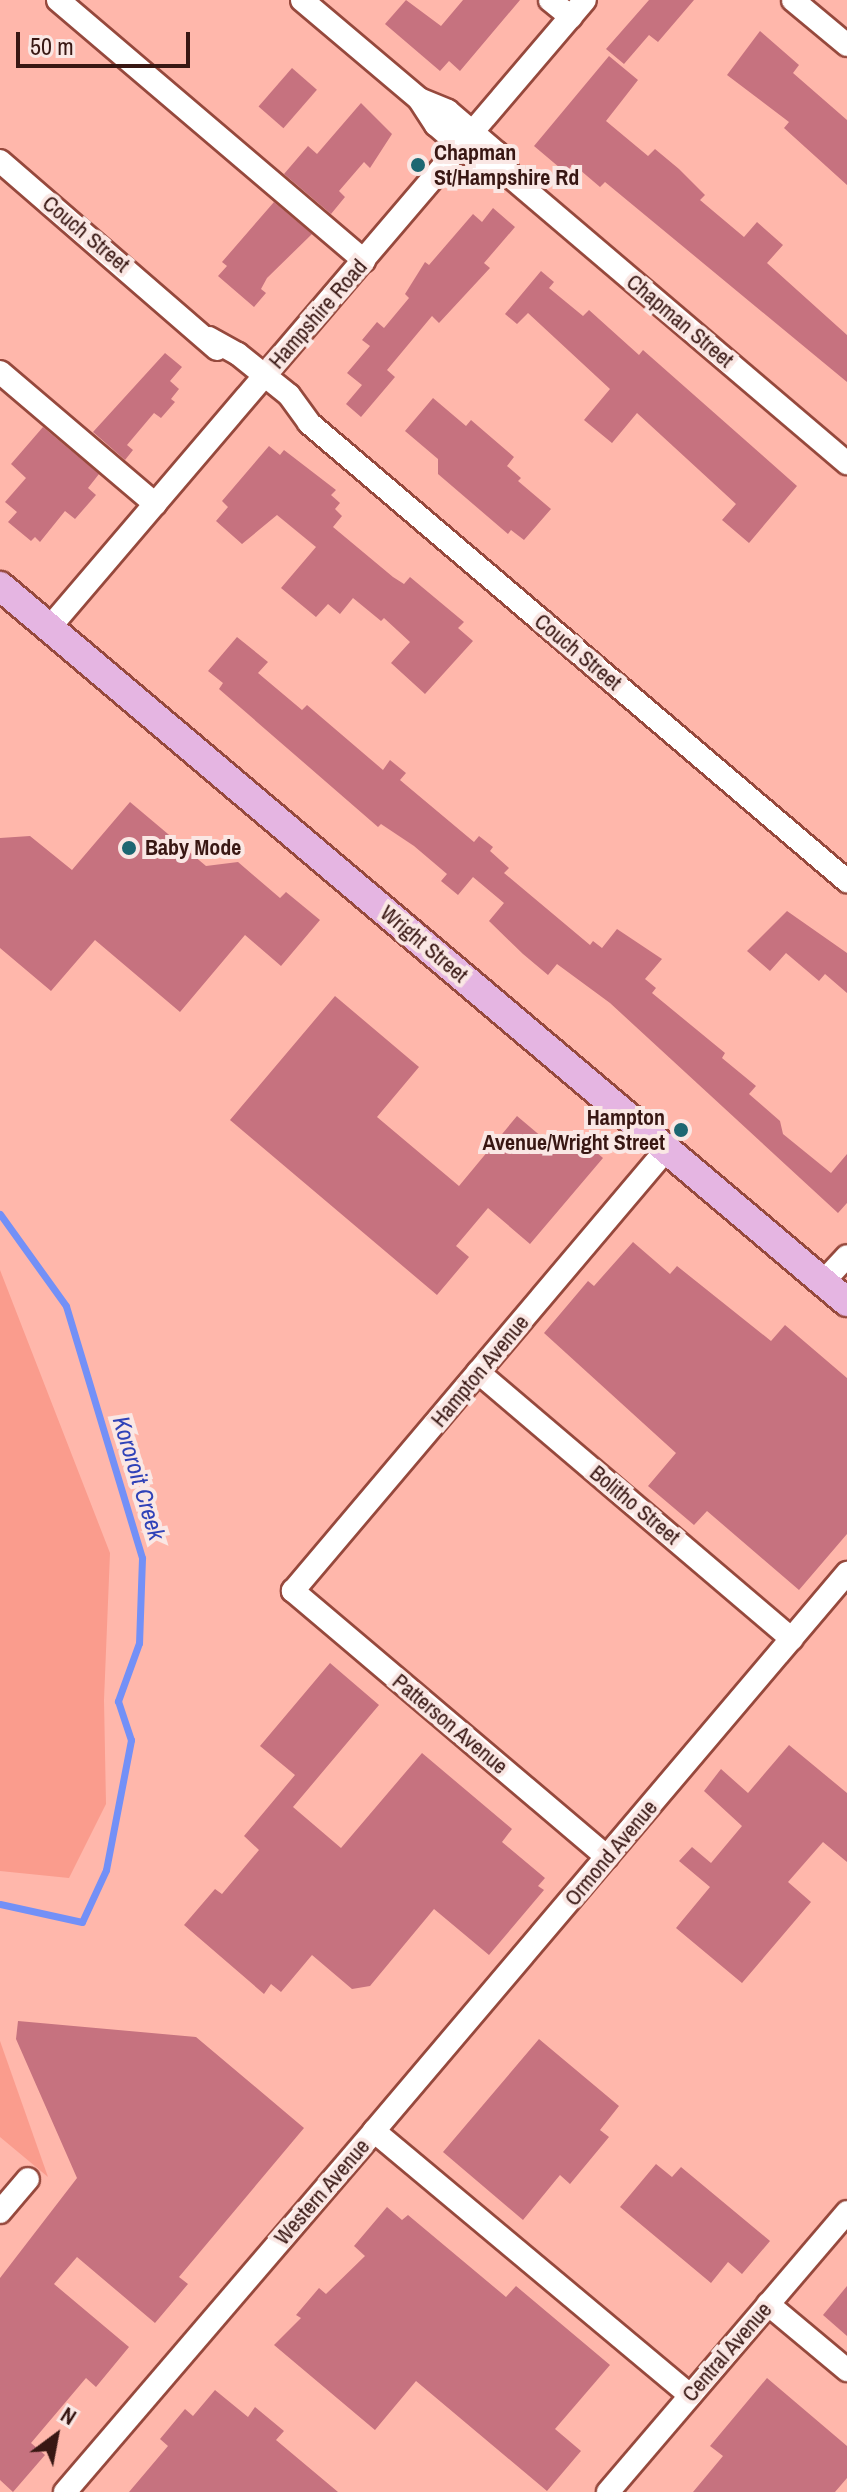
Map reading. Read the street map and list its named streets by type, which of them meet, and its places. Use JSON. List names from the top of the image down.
{
  "streets": {
    "main road": ["Wright Street"],
    "street": [
      "Couch Street",
      "Hampshire Road",
      "Chapman Street",
      "Hampton Avenue",
      "Bolitho Street",
      "Patterson Avenue",
      "Ormond Avenue",
      "Western Avenue",
      "Central Avenue"
    ]
  },
  "crossings": [
    ["Couch Street", "Hampshire Road"],
    ["Hampshire Road", "Chapman Street"],
    ["Hampshire Road", "Wright Street"],
    ["Wright Street", "Hampton Avenue"],
    ["Hampton Avenue", "Bolitho Street"],
    ["Hampton Avenue", "Patterson Avenue"],
    ["Bolitho Street", "Ormond Avenue"],
    ["Patterson Avenue", "Ormond Avenue"],
    ["Ormond Avenue", "Western Avenue"],
    ["Western Avenue", "Central Avenue"]
  ],
  "water": ["Kororoit Creek"],
  "places": ["Chapman St/Hampshire Rd", "Baby Mode", "Hampton Avenue/Wright Street"],
  "scale_bar": "50 m",
  "north": "top right"
}
